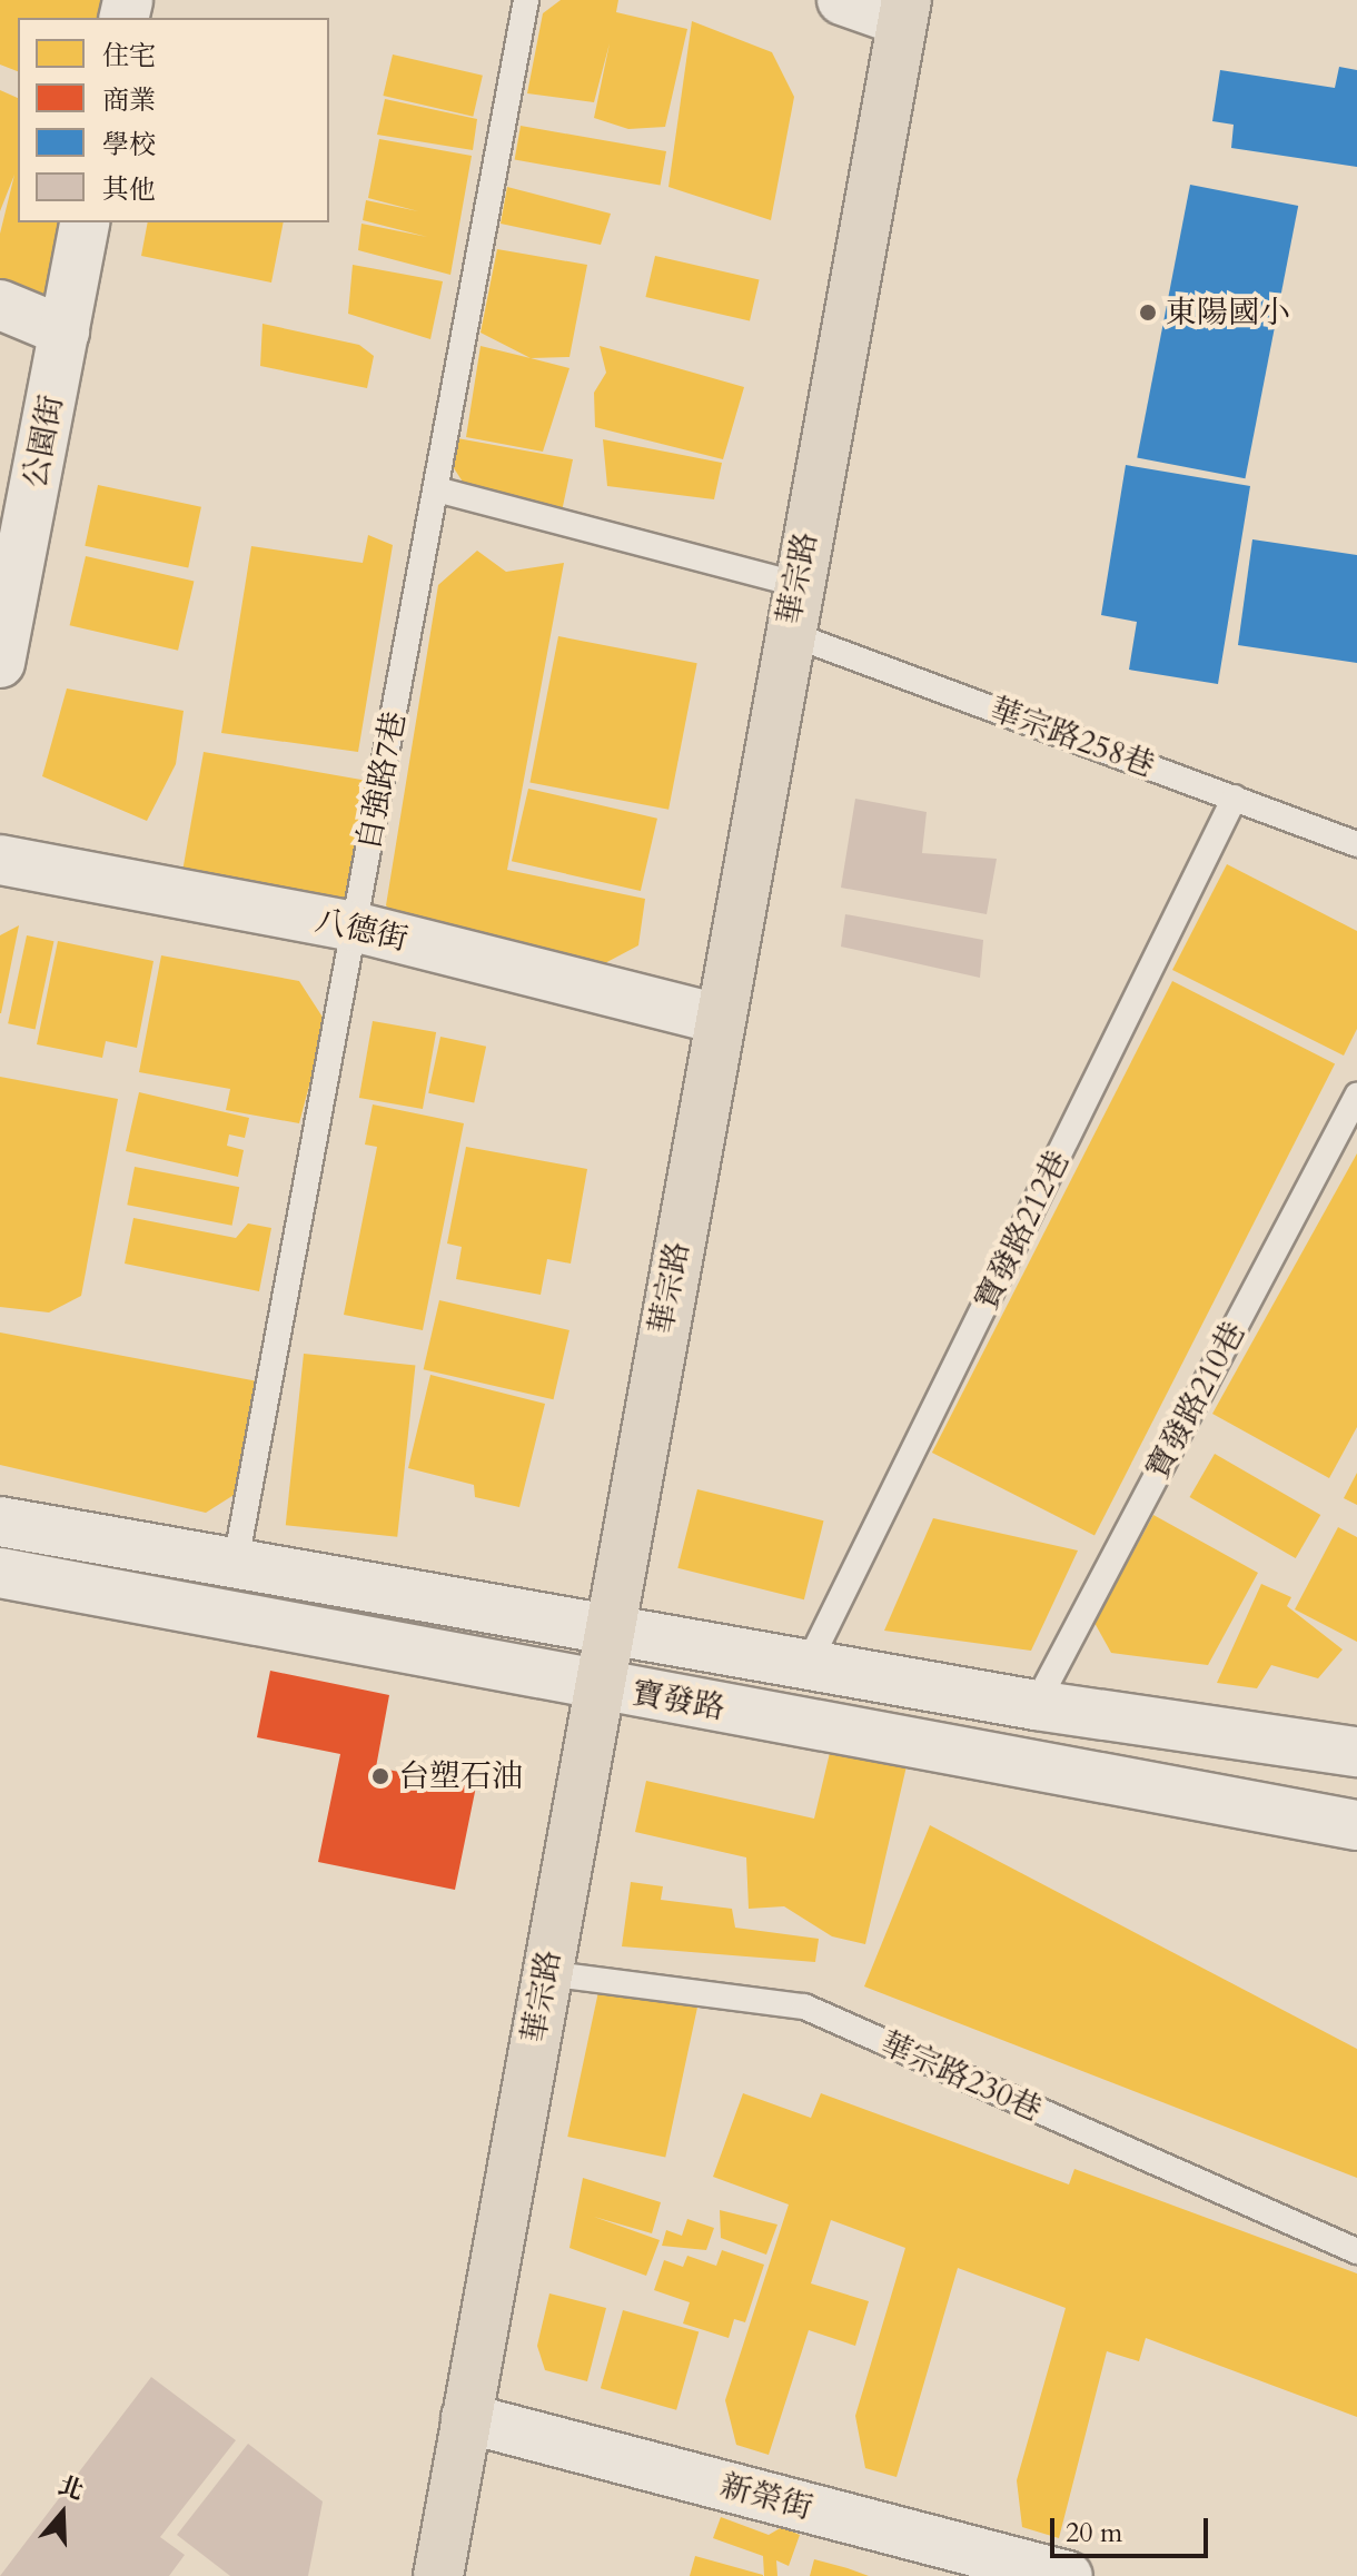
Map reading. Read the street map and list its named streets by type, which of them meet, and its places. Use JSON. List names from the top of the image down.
{
  "streets": {
    "main road": [
      "公園街",
      "華宗路",
      "八德街",
      "寶發路",
      "新榮街"
    ],
    "lane": [
      "華宗路258巷",
      "自強路7巷",
      "寶發路212巷",
      "寶發路210巷",
      "華宗路230巷"
    ]
  },
  "crossings": [
    ["華宗路", "華宗路258巷"],
    ["華宗路", "八德街"],
    ["華宗路", "寶發路"],
    ["華宗路", "華宗路230巷"],
    ["華宗路", "新榮街"],
    ["華宗路258巷", "寶發路212巷"],
    ["自強路7巷", "八德街"],
    ["自強路7巷", "寶發路"],
    ["寶發路212巷", "寶發路"],
    ["寶發路210巷", "寶發路"]
  ],
  "places": ["東陽國小", "台塑石油"],
  "legend": [
    "住宅",
    "商業",
    "學校",
    "其他"
  ],
  "scale_bar": "20 m",
  "north": "top"
}
